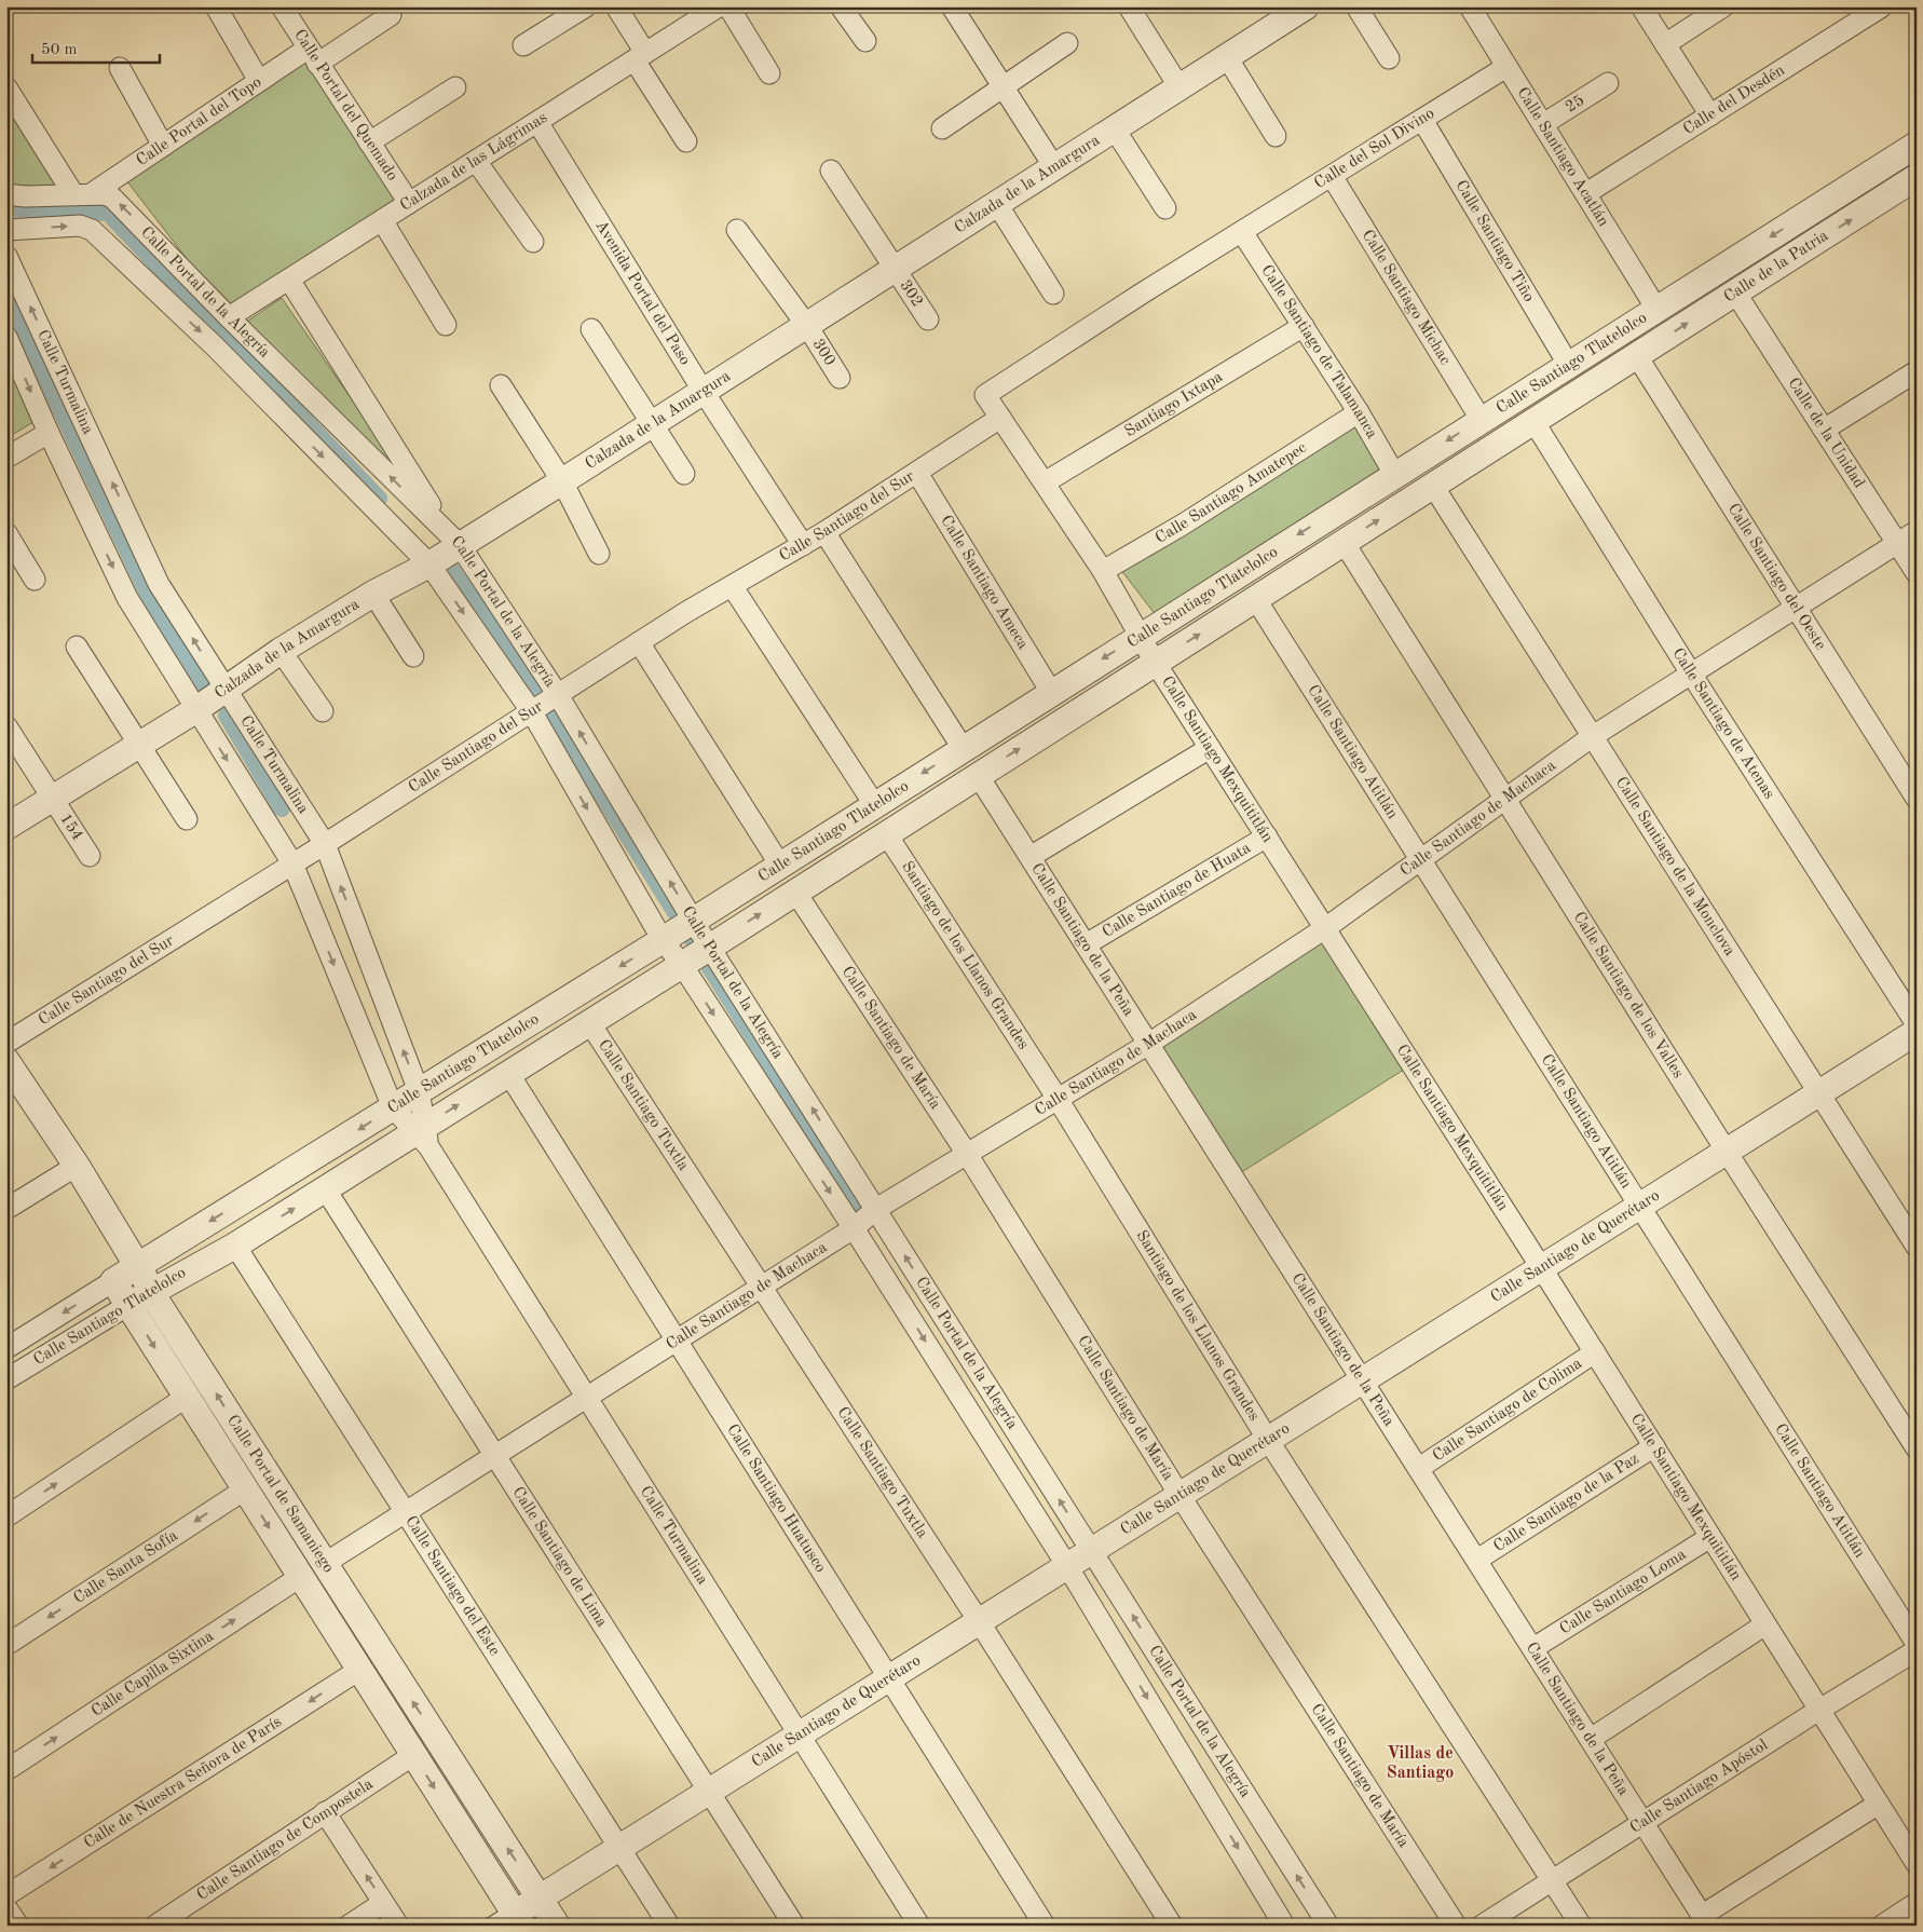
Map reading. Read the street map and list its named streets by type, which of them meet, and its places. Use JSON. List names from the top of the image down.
{
  "streets": {
    "street": [
      "Calle del Desdén",
      "25",
      "Calle Portal del Quemado",
      "Calle Portal del Topo",
      "Calle del Sol Divino",
      "Calle Santiago Acatlán",
      "Calzada de las Lágrimas",
      "Calzada de la Amargura",
      "Calle Santiago Tiño",
      "Calle de la Patria",
      "Calle Portal de la Alegría",
      "Avenida Portal del Paso",
      "302",
      "Calle Santiago Michac",
      "300",
      "Calle Santiago de Talamanca",
      "Calle Santiago Tlatelolco",
      "Calle Turmalina",
      "Santiago Ixtapa",
      "Calle de la Unidad",
      "Calle Santiago Amatepec",
      "Calle Santiago del Sur",
      "Calle Santiago del Oeste",
      "Calle Santiago Ameca",
      "Calle Santiago de Atenas",
      "Calle Santiago Atitlán",
      "Calle Santiago Mexquititlán",
      "Calle Santiago de Machaca",
      "154",
      "Calle Santiago de la Monclova",
      "Calle Santiago de Huata",
      "Calle Santiago de la Peña",
      "Santiago de los Llanos Grandes",
      "Calle Santiago de los Valles",
      "Calle Santiago de María",
      "Calle Santiago Tuxtla",
      "Calle Santiago de Querétaro",
      "Calle Santiago de Colima",
      "Calle Portal de Samaniego",
      "Calle Santiago Huatusco",
      "Calle Santiago de la Paz",
      "Calle Santiago de Lima",
      "Calle Santa Sofía",
      "Calle Santiago del Este",
      "Calle Santiago Loma",
      "Calle Capilla Sixtina",
      "Calle de Nuestra Señora de París",
      "Calle Santiago Apóstol",
      "Calle Santiago de Compostela"
    ]
  },
  "crossings": [
    ["Calle del Desdén", "Calle Santiago Acatlán"],
    ["25", "Calle Santiago Acatlán"],
    ["Calle Portal del Quemado", "Calle Portal del Topo"],
    ["Calle Portal del Quemado", "Calzada de las Lágrimas"],
    ["Calle Portal del Topo", "Calle Portal de la Alegría"],
    ["Calle del Sol Divino", "Calle Santiago Acatlán"],
    ["Calle del Sol Divino", "Calle Santiago Tiño"],
    ["Calle del Sol Divino", "Calle Santiago Michac"],
    ["Calle del Sol Divino", "Calle Santiago de Talamanca"],
    ["Calle del Sol Divino", "Calle Santiago Mexquititlán"],
    ["Calle Santiago Acatlán", "Calle de la Patria"],
    ["Calle Santiago Acatlán", "Calle Santiago Tlatelolco"],
    ["Calzada de las Lágrimas", "Calle Portal de la Alegría"],
    ["Calzada de las Lágrimas", "Avenida Portal del Paso"],
    ["Calzada de la Amargura", "Calle Portal de la Alegría"],
    ["Calzada de la Amargura", "Avenida Portal del Paso"],
    ["Calzada de la Amargura", "302"],
    ["Calzada de la Amargura", "300"],
    ["Calzada de la Amargura", "Calle Turmalina"],
    ["Calzada de la Amargura", "154"],
    ["Calle Santiago Tiño", "Calle Santiago Tlatelolco"],
    ["Calle de la Patria", "Calle Santiago Tlatelolco"],
    ["Calle de la Patria", "Calle de la Unidad"],
    ["Calle de la Patria", "Calle Santiago del Oeste"],
    ["Calle Portal de la Alegría", "Calle Santiago Tlatelolco"],
    ["Calle Portal de la Alegría", "Calle Santiago del Sur"],
    ["Calle Portal de la Alegría", "Calle Santiago de Machaca"],
    ["Calle Portal de la Alegría", "Calle Santiago de Querétaro"],
    ["Avenida Portal del Paso", "Calle Santiago del Sur"],
    ["Calle Santiago Michac", "Calle Santiago Tlatelolco"],
    ["Calle Santiago de Talamanca", "Calle Santiago Tlatelolco"],
    ["Calle Santiago de Talamanca", "Santiago Ixtapa"],
    ["Calle Santiago de Talamanca", "Calle Santiago Amatepec"],
    ["Calle Santiago de Talamanca", "Calle Santiago Mexquititlán"],
    ["Calle Santiago Tlatelolco", "Calle Turmalina"],
    ["Calle Santiago Tlatelolco", "Calle Santiago del Oeste"],
    ["Calle Santiago Tlatelolco", "Calle Santiago Ameca"],
    ["Calle Santiago Tlatelolco", "Calle Santiago de Atenas"],
    ["Calle Santiago Tlatelolco", "Calle Santiago Atitlán"],
    ["Calle Santiago Tlatelolco", "Calle Santiago Mexquititlán"],
    ["Calle Santiago Tlatelolco", "Calle Santiago de la Monclova"],
    ["Calle Santiago Tlatelolco", "Calle Santiago de la Peña"],
    ["Calle Santiago Tlatelolco", "Santiago de los Llanos Grandes"],
    ["Calle Santiago Tlatelolco", "Calle Santiago de los Valles"],
    ["Calle Santiago Tlatelolco", "Calle Santiago de María"],
    ["Calle Santiago Tlatelolco", "Calle Santiago Tuxtla"],
    ["Calle Santiago Tlatelolco", "Calle Portal de Samaniego"],
    ["Calle Santiago Tlatelolco", "Calle Santiago Huatusco"],
    ["Calle Santiago Tlatelolco", "Calle Santiago de Lima"],
    ["Calle Santiago Tlatelolco", "Calle Santiago del Este"],
    ["Calle Turmalina", "Calle Santiago del Sur"],
    ["Calle Turmalina", "Calle Santiago de Machaca"],
    ["Calle Turmalina", "Calle Santiago de Querétaro"],
    ["Santiago Ixtapa", "Calle Santiago Mexquititlán"],
    ["Calle de la Unidad", "Calle Santiago de Machaca"],
    ["Calle Santiago Amatepec", "Calle Santiago Mexquititlán"],
    ["Calle Santiago del Sur", "Calle Santiago Ameca"],
    ["Calle Santiago del Sur", "Calle Santiago Mexquititlán"],
    ["Calle Santiago del Oeste", "Calle Santiago de Machaca"],
    ["Calle Santiago de Atenas", "Calle Santiago de Machaca"],
    ["Calle Santiago Atitlán", "Calle Santiago de Machaca"],
    ["Calle Santiago Atitlán", "Calle Santiago de Querétaro"],
    ["Calle Santiago Mexquititlán", "Calle Santiago de Machaca"],
    ["Calle Santiago Mexquititlán", "Calle Santiago de Huata"],
    ["Calle Santiago Mexquititlán", "Calle Santiago de Querétaro"],
    ["Calle Santiago Mexquititlán", "Calle Santiago de Colima"],
    ["Calle Santiago Mexquititlán", "Calle Santiago de la Paz"],
    ["Calle Santiago Mexquititlán", "Calle Santiago Loma"],
    ["Calle Santiago Mexquititlán", "Calle Santiago Apóstol"],
    ["Calle Santiago de Machaca", "Calle Santiago de la Monclova"],
    ["Calle Santiago de Machaca", "Calle Santiago de la Peña"],
    ["Calle Santiago de Machaca", "Santiago de los Llanos Grandes"],
    ["Calle Santiago de Machaca", "Calle Santiago de los Valles"],
    ["Calle Santiago de Machaca", "Calle Santiago de María"],
    ["Calle Santiago de Machaca", "Calle Santiago Tuxtla"],
    ["Calle Santiago de Machaca", "Calle Portal de Samaniego"],
    ["Calle Santiago de Machaca", "Calle Santiago Huatusco"],
    ["Calle Santiago de Machaca", "Calle Santiago de Lima"],
    ["Calle Santiago de Machaca", "Calle Santiago del Este"],
    ["Calle Santiago de la Monclova", "Calle Santiago de Querétaro"],
    ["Calle Santiago de Huata", "Calle Santiago de la Peña"],
    ["Calle Santiago de la Peña", "Calle Santiago de Querétaro"],
    ["Calle Santiago de la Peña", "Calle Santiago de Colima"],
    ["Calle Santiago de la Peña", "Calle Santiago de la Paz"],
    ["Calle Santiago de la Peña", "Calle Santiago Loma"],
    ["Calle Santiago de la Peña", "Calle Santiago Apóstol"],
    ["Santiago de los Llanos Grandes", "Calle Santiago de Querétaro"],
    ["Santiago de los Llanos Grandes", "Calle Santiago Apóstol"],
    ["Calle Santiago de los Valles", "Calle Santiago de Querétaro"],
    ["Calle Santiago de María", "Calle Santiago de Querétaro"],
    ["Calle Santiago Tuxtla", "Calle Santiago de Querétaro"],
    ["Calle Santiago de Querétaro", "Calle Portal de Samaniego"],
    ["Calle Santiago de Querétaro", "Calle Santiago Huatusco"],
    ["Calle Santiago de Querétaro", "Calle Santiago de Lima"],
    ["Calle Santiago de Querétaro", "Calle Santiago del Este"],
    ["Calle Portal de Samaniego", "Calle Santa Sofía"],
    ["Calle Portal de Samaniego", "Calle Capilla Sixtina"],
    ["Calle Portal de Samaniego", "Calle de Nuestra Señora de París"],
    ["Calle Portal de Samaniego", "Calle Santiago de Compostela"]
  ],
  "one_way": ["Calle Capilla Sixtina", "Calle de Nuestra Señora de París"],
  "districts": ["Villas de Santiago"],
  "scale_bar": "50 m"
}
